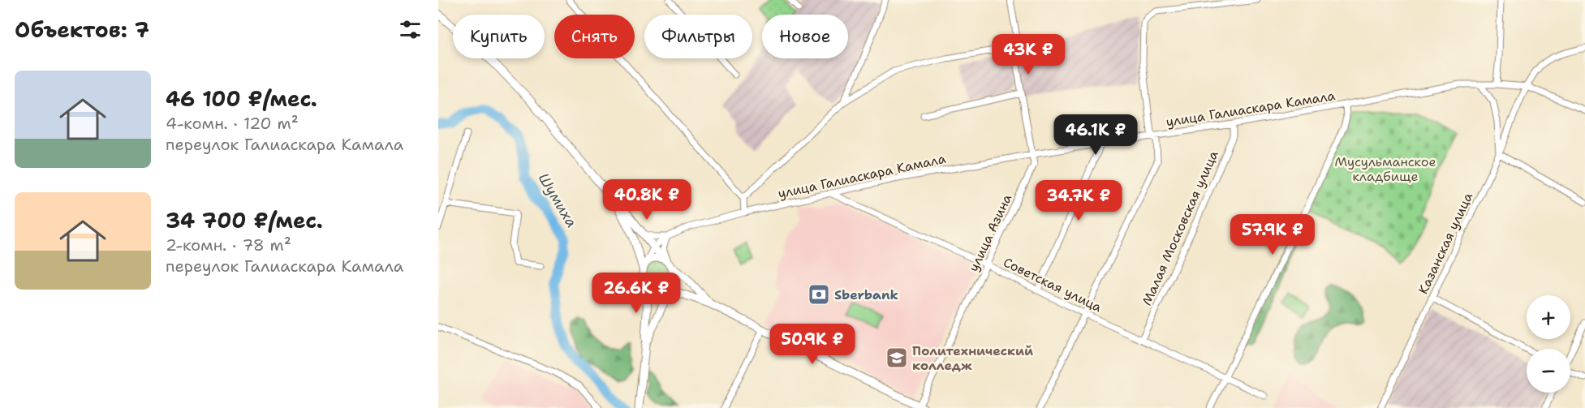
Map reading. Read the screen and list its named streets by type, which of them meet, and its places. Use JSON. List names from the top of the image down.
{
  "streets": {
    "street": [
      "улица Галиаскара Камала",
      "Малая Московская улица",
      "улица Азина",
      "Казанская улица",
      "Советская улица"
    ]
  },
  "crossings": [
    ["улица Галиаскара Камала", "Малая Московская улица"],
    ["улица Галиаскара Камала", "улица Азина"],
    ["улица Галиаскара Камала", "Казанская улица"],
    ["улица Галиаскара Камала", "Советская улица"],
    ["Малая Московская улица", "Советская улица"],
    ["улица Азина", "Советская улица"]
  ],
  "water": ["Шумиха"],
  "parks": ["Мусульманское кладбище"],
  "places": {
    "bank": ["Sberbank"],
    "school or university": ["Политехнический колледж"]
  },
  "page": {
    "heading": "Объектов: 7",
    "chip": [
      "Купить",
      "Снять",
      "Фильтры",
      "Новое"
    ],
    "price": [
      "43K ₽",
      "46.1K ₽",
      "40.8K ₽",
      "34.7K ₽",
      "57.9K ₽",
      "26.6K ₽",
      "50.9K ₽"
    ],
    "list": [
      {
        "name": "46 100 ₽/мес.",
        "note": "4-комн. · 120 m² · переулок Галиаскара Камала"
      },
      {
        "name": "34 700 ₽/мес.",
        "note": "2-комн. · 78 m² · переулок Галиаскара Камала"
      }
    ],
    "map_buttons": ["+", "−"]
  }
}
